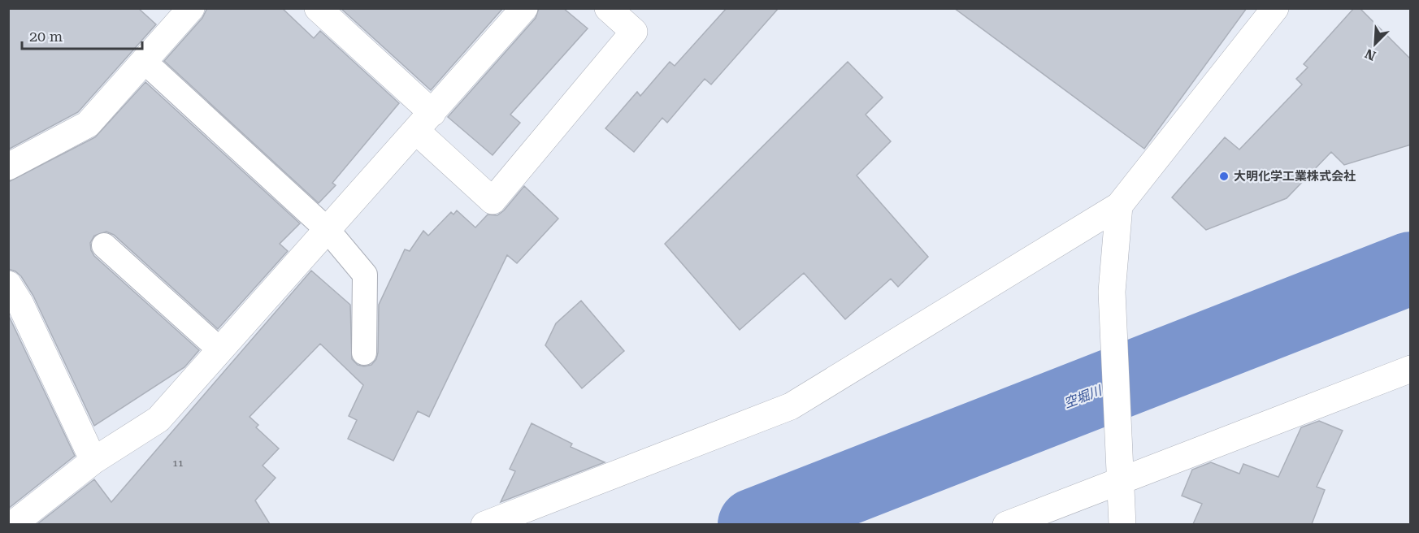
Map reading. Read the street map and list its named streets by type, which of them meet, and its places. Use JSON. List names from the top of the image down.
{
  "water": ["空堀川"],
  "places": ["大明化学工業株式会社"],
  "house_numbers": ["11"],
  "scale_bar": "20 m",
  "north": "bottom left"
}
